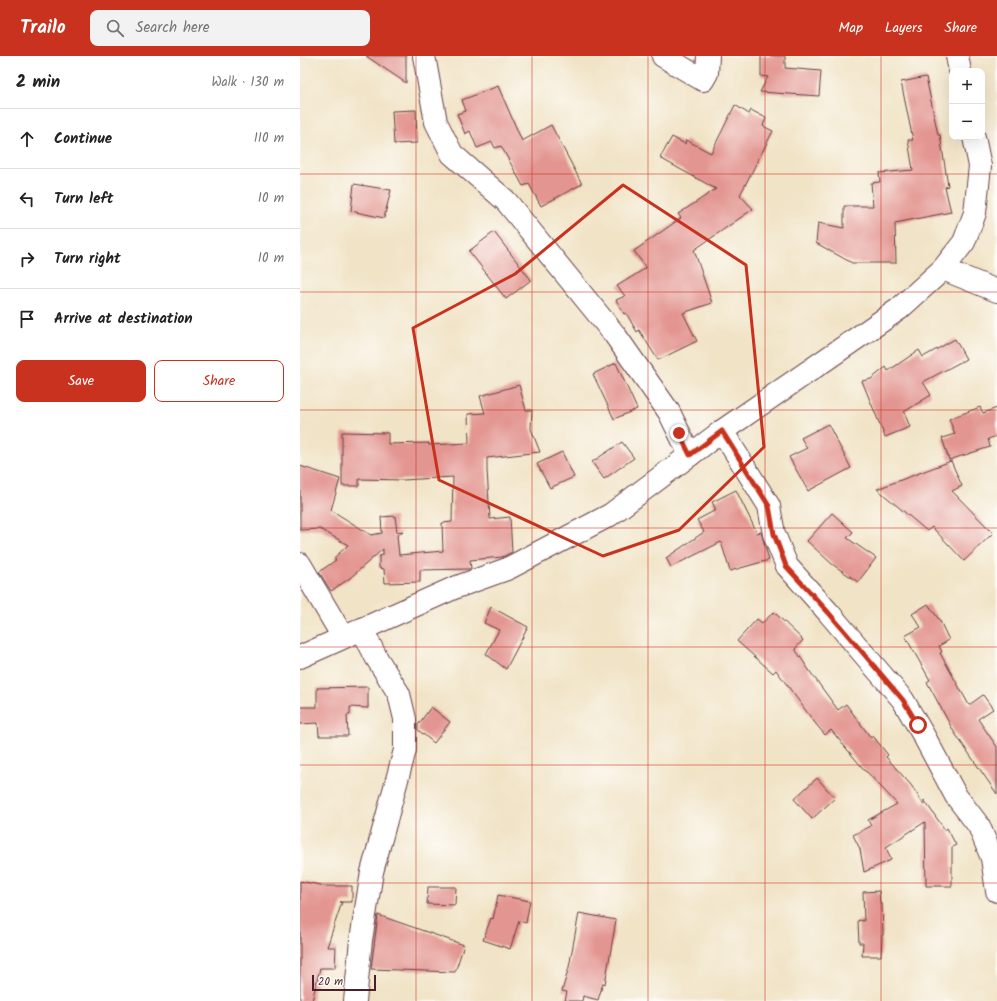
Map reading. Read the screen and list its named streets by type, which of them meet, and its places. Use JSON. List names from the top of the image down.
{
  "scale_bar": "20 m",
  "page": {
    "header": "Trailo",
    "search": "Search here",
    "nav": ["Map", "Layers", "Share"],
    "heading": ["2 min", "Walk · 130 m"],
    "map_buttons": ["+", "−"],
    "list": [
      ["Continue", "110 m"],
      ["Turn left", "10 m"],
      ["Turn right", "10 m"],
      "Arrive at destination"
    ],
    "buttons": ["Save", "Share"],
    "scale": "20 m"
  }
}
